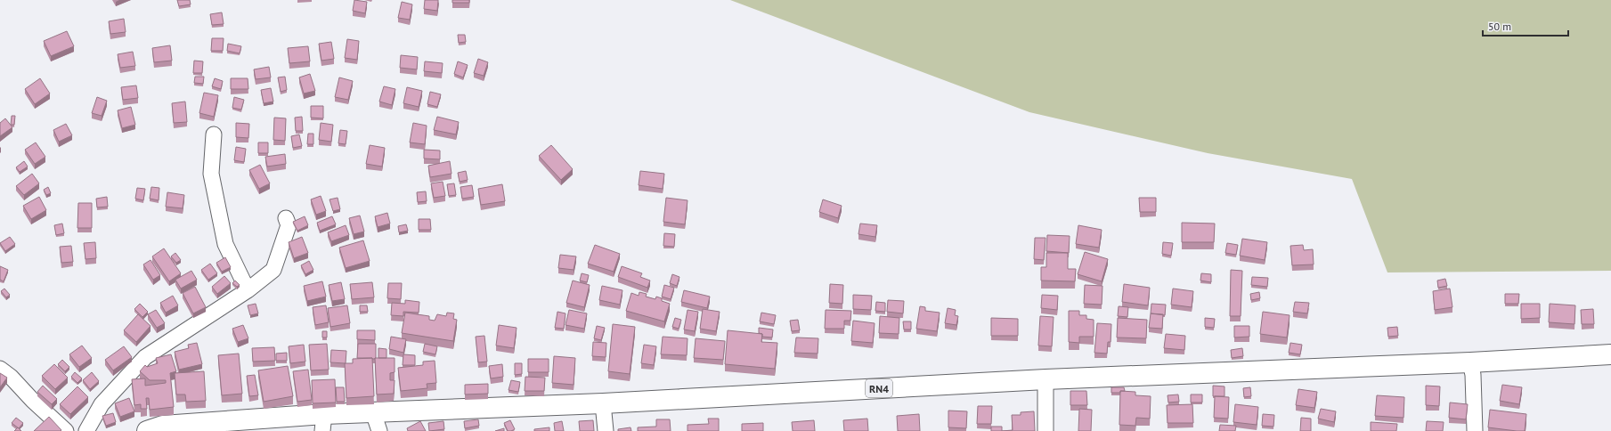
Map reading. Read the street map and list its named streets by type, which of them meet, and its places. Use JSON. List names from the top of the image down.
{
  "streets": {
    "highway": ["RN4"]
  },
  "scale_bar": "50 m"
}
